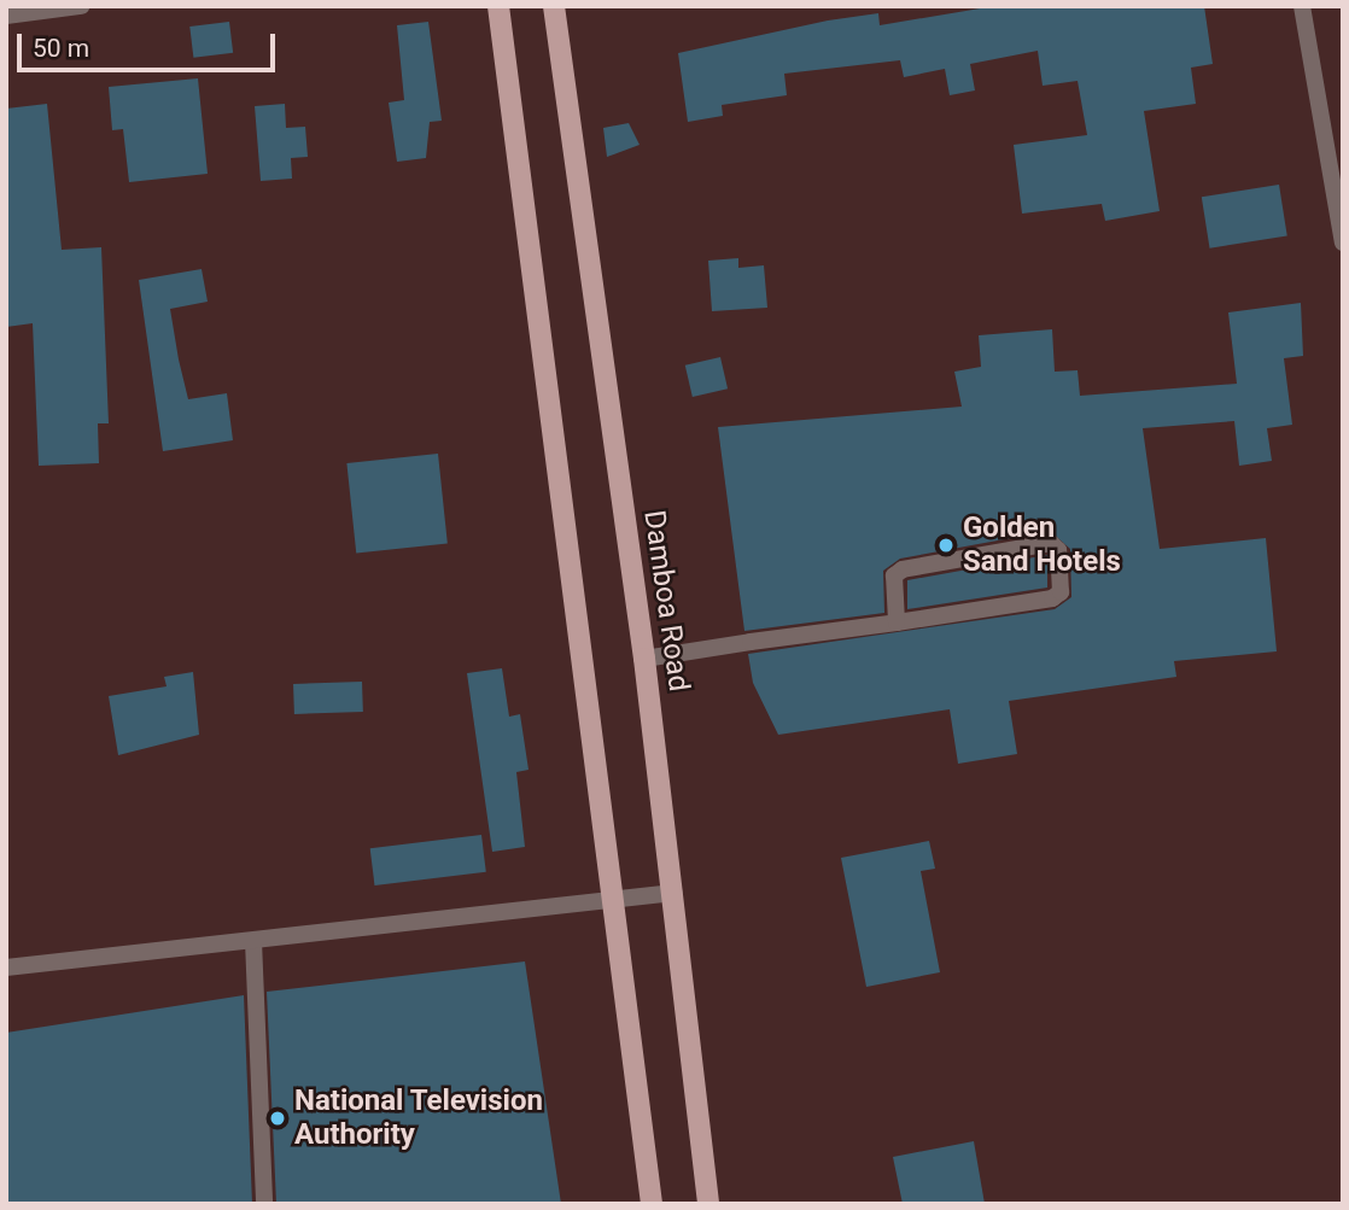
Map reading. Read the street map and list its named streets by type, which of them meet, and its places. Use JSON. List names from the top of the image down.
{
  "streets": {
    "main road": ["Damboa Road"]
  },
  "places": ["Golden Sand Hotels", "National Television Authority"],
  "scale_bar": "50 m"
}
